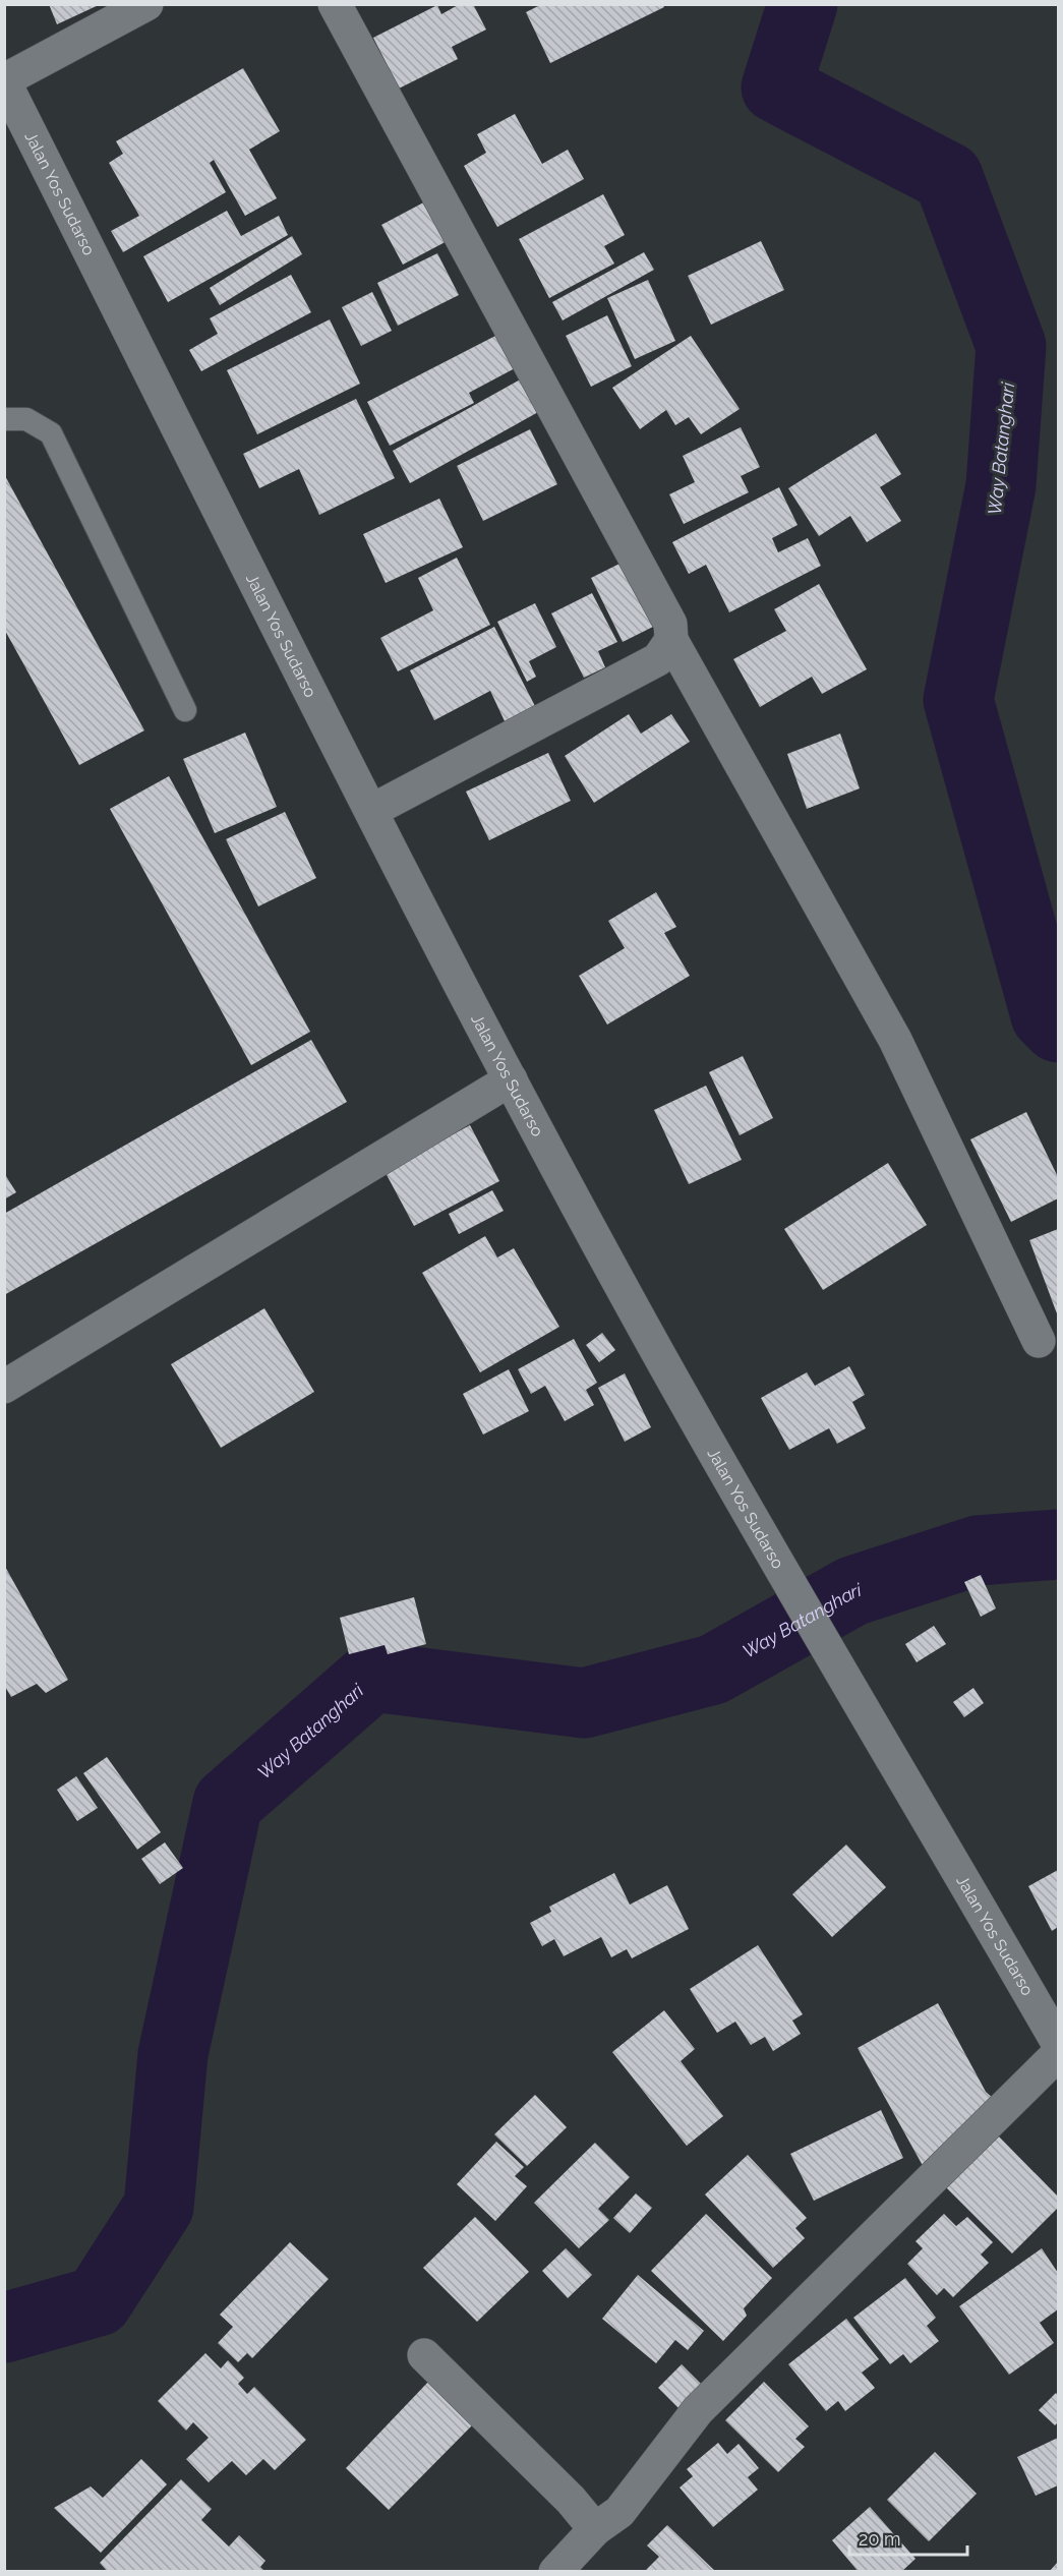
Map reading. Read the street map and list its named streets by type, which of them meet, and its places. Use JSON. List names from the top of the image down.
{
  "streets": {
    "street": ["Jalan Yos Sudarso"]
  },
  "water": ["Way Batanghari"],
  "scale_bar": "20 m"
}
